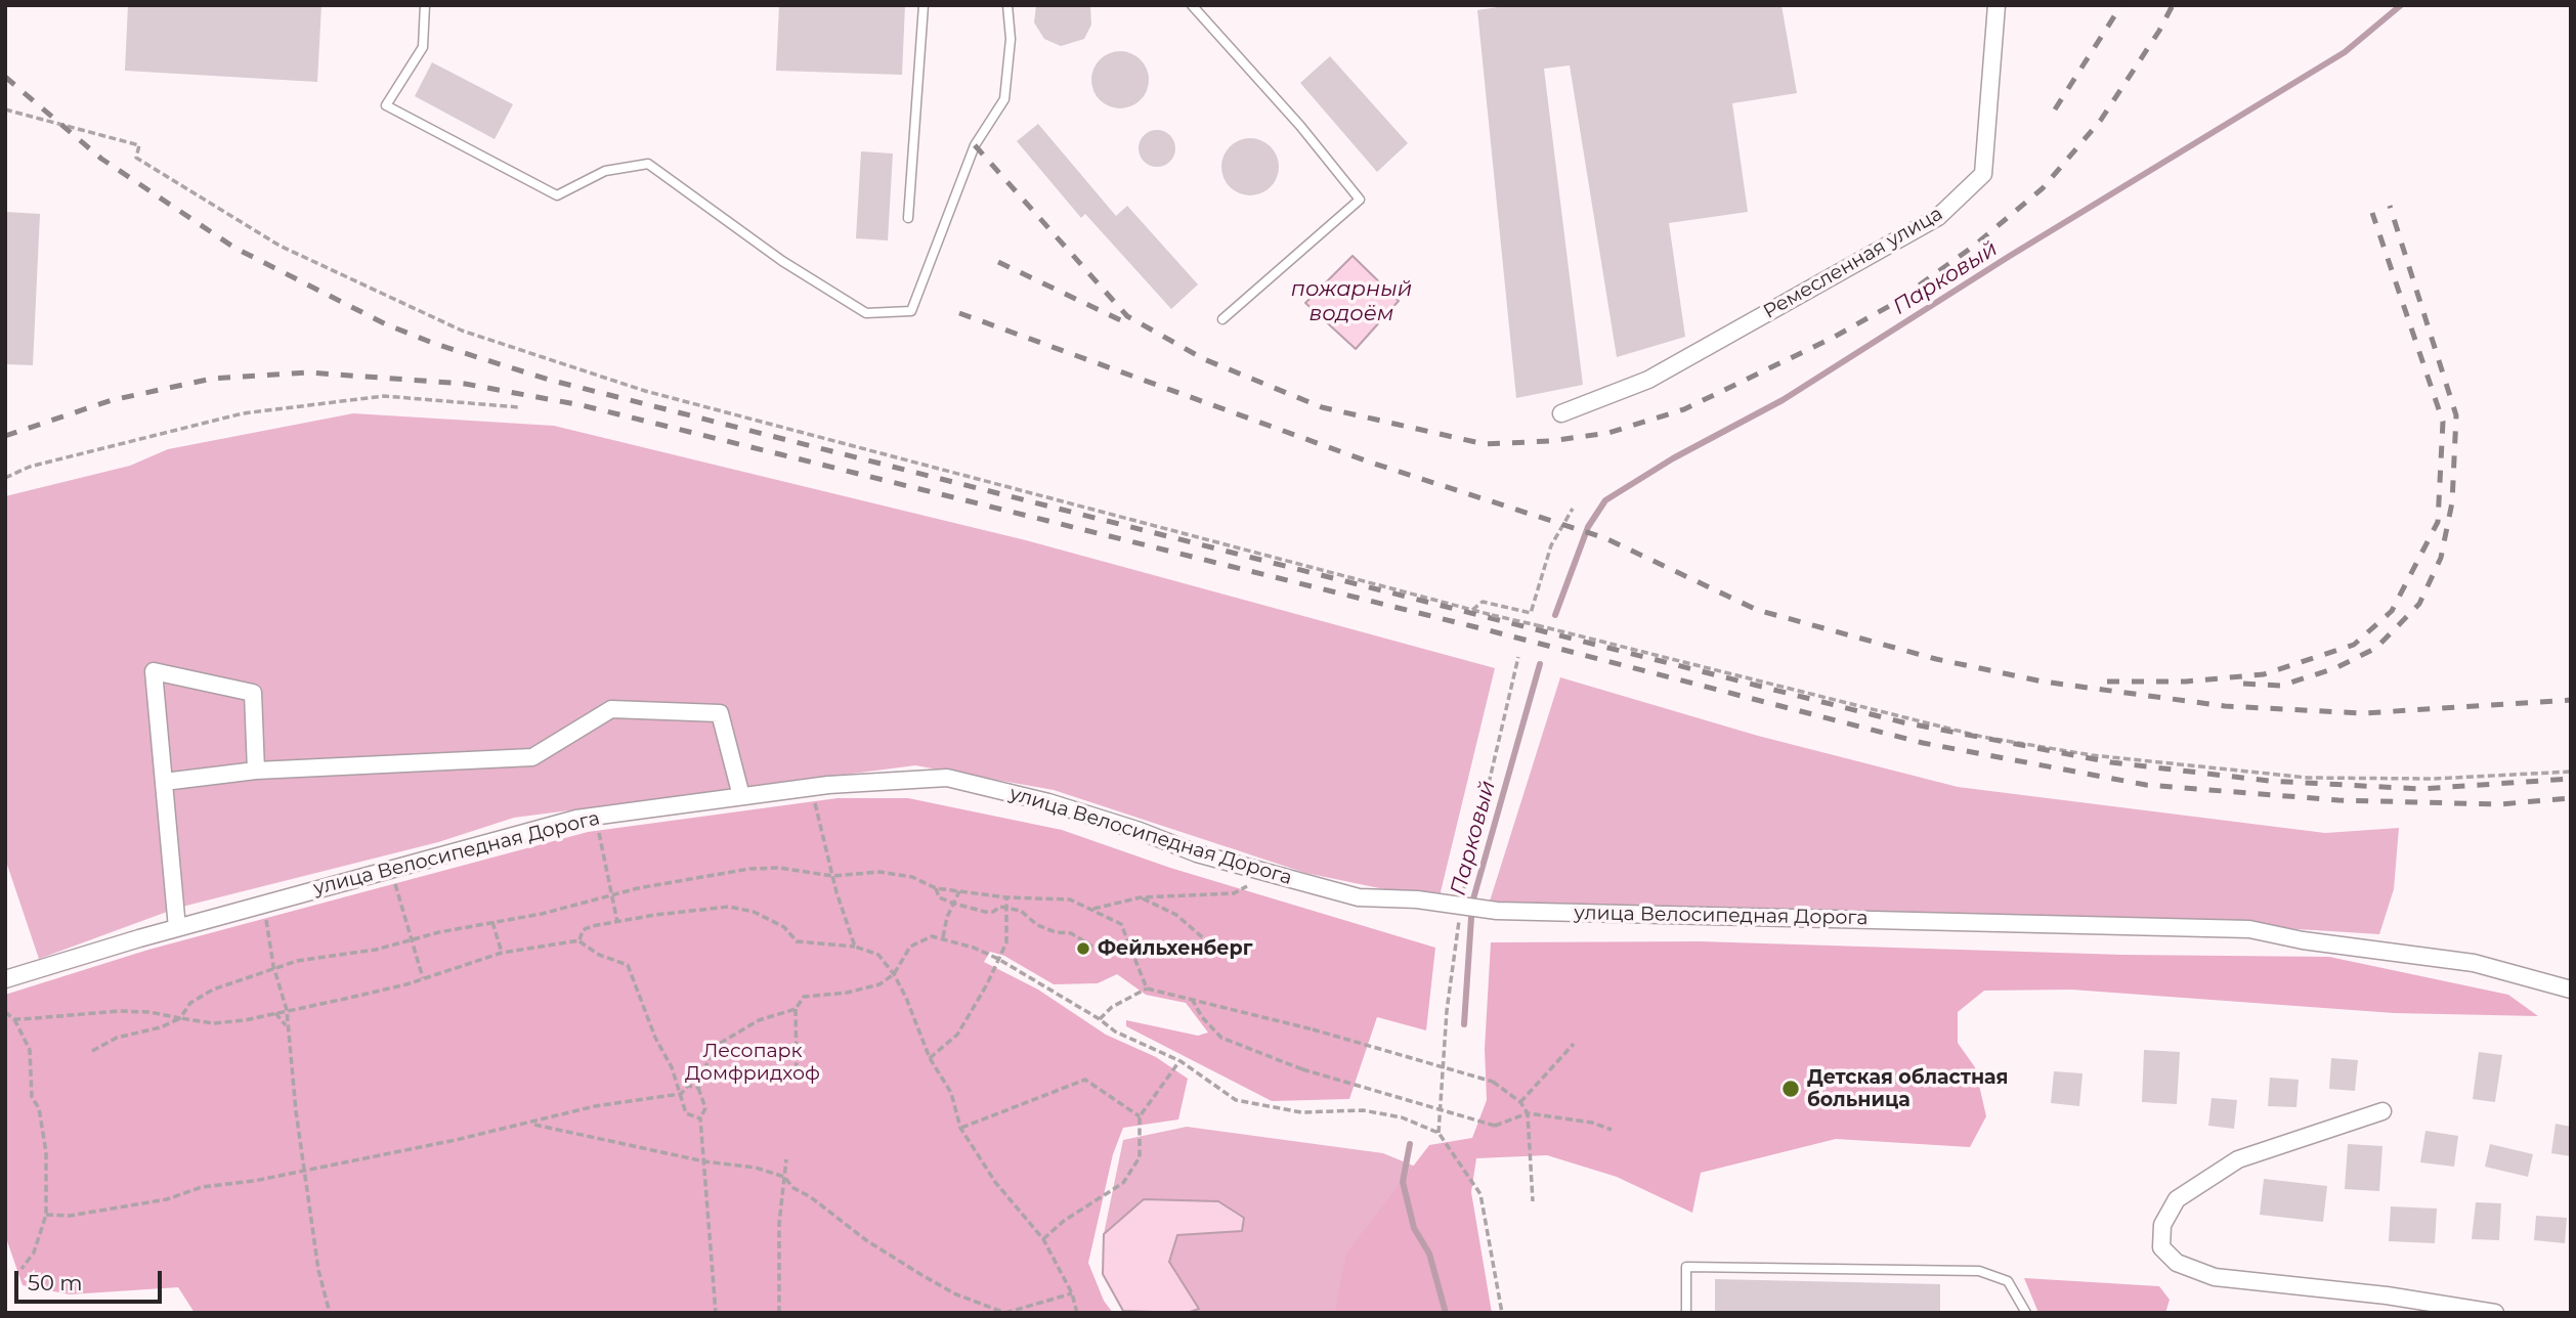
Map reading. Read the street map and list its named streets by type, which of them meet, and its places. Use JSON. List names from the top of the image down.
{
  "streets": {
    "street": ["Ремесленная улица", "улица Велосипедная Дорога"]
  },
  "water": ["Парковый", "пожарный водоём"],
  "parks": ["Лесопарк Домфридхоф"],
  "places": ["Фейльхенберг", "Детская областная больница"],
  "scale_bar": "50 m"
}
